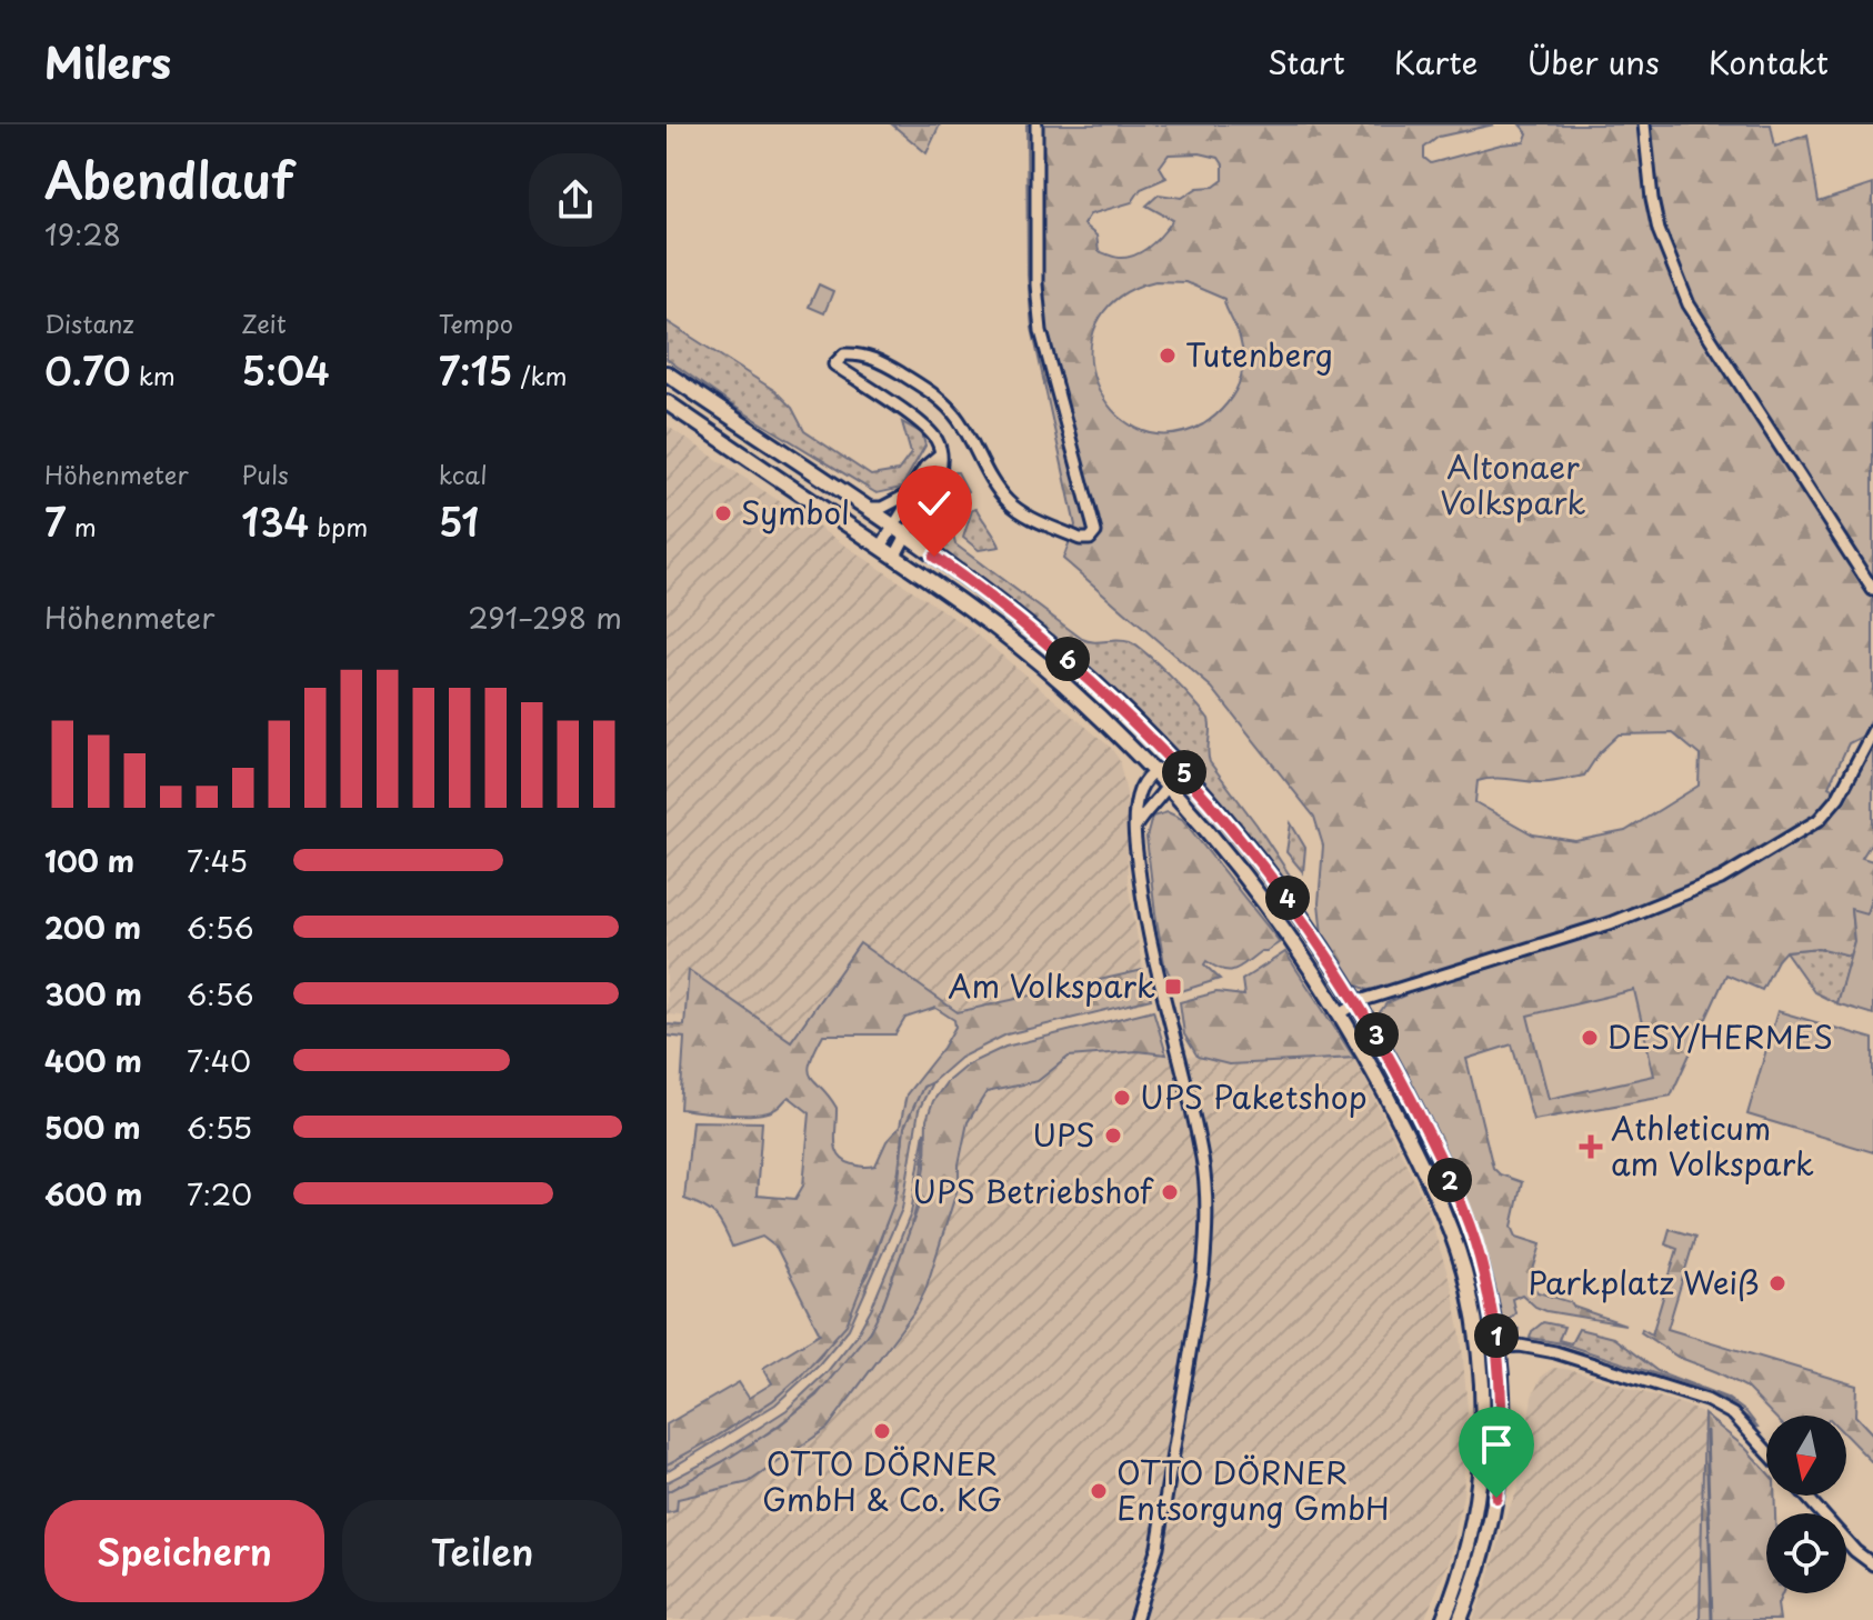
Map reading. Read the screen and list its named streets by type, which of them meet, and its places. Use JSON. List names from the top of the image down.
{
  "parks": ["Altonaer Volkspark"],
  "places": {
    "other": [
      "Tutenberg",
      "Symbol",
      "DESY/HERMES",
      "UPS Paketshop",
      "UPS",
      "UPS Betriebshof",
      "Parkplatz Weiß",
      "OTTO DÖRNER GmbH & Co. KG",
      "OTTO DÖRNER Entsorgung GmbH"
    ],
    "transit": ["Am Volkspark"],
    "health": ["Athleticum am Volkspark"]
  },
  "north": "bottom",
  "page": {
    "header": "Milers",
    "nav": [
      "Start",
      "Karte",
      "Über uns",
      "Kontakt"
    ],
    "heading": ["Abendlauf", "19:28"],
    "stats": [
      ["Distanz", "0.70 km"],
      ["Zeit", "5:04"],
      ["Tempo", "7:15 /km"],
      ["Höhenmeter", "7 m"],
      ["Puls", "134 bpm"],
      ["kcal", "51"]
    ],
    "chart": ["Höhenmeter", "291–298 m"],
    "pins": [
      "6",
      "5",
      "4",
      "3",
      "2",
      "1"
    ],
    "list": [
      {
        "name": "100 m",
        "note": "7:45"
      },
      {
        "name": "200 m",
        "note": "6:56"
      },
      {
        "name": "300 m",
        "note": "6:56"
      },
      {
        "name": "400 m",
        "note": "7:40"
      },
      {
        "name": "500 m",
        "note": "6:55"
      },
      {
        "name": "600 m",
        "note": "7:20"
      }
    ],
    "buttons": ["Speichern", "Teilen"]
  }
}
